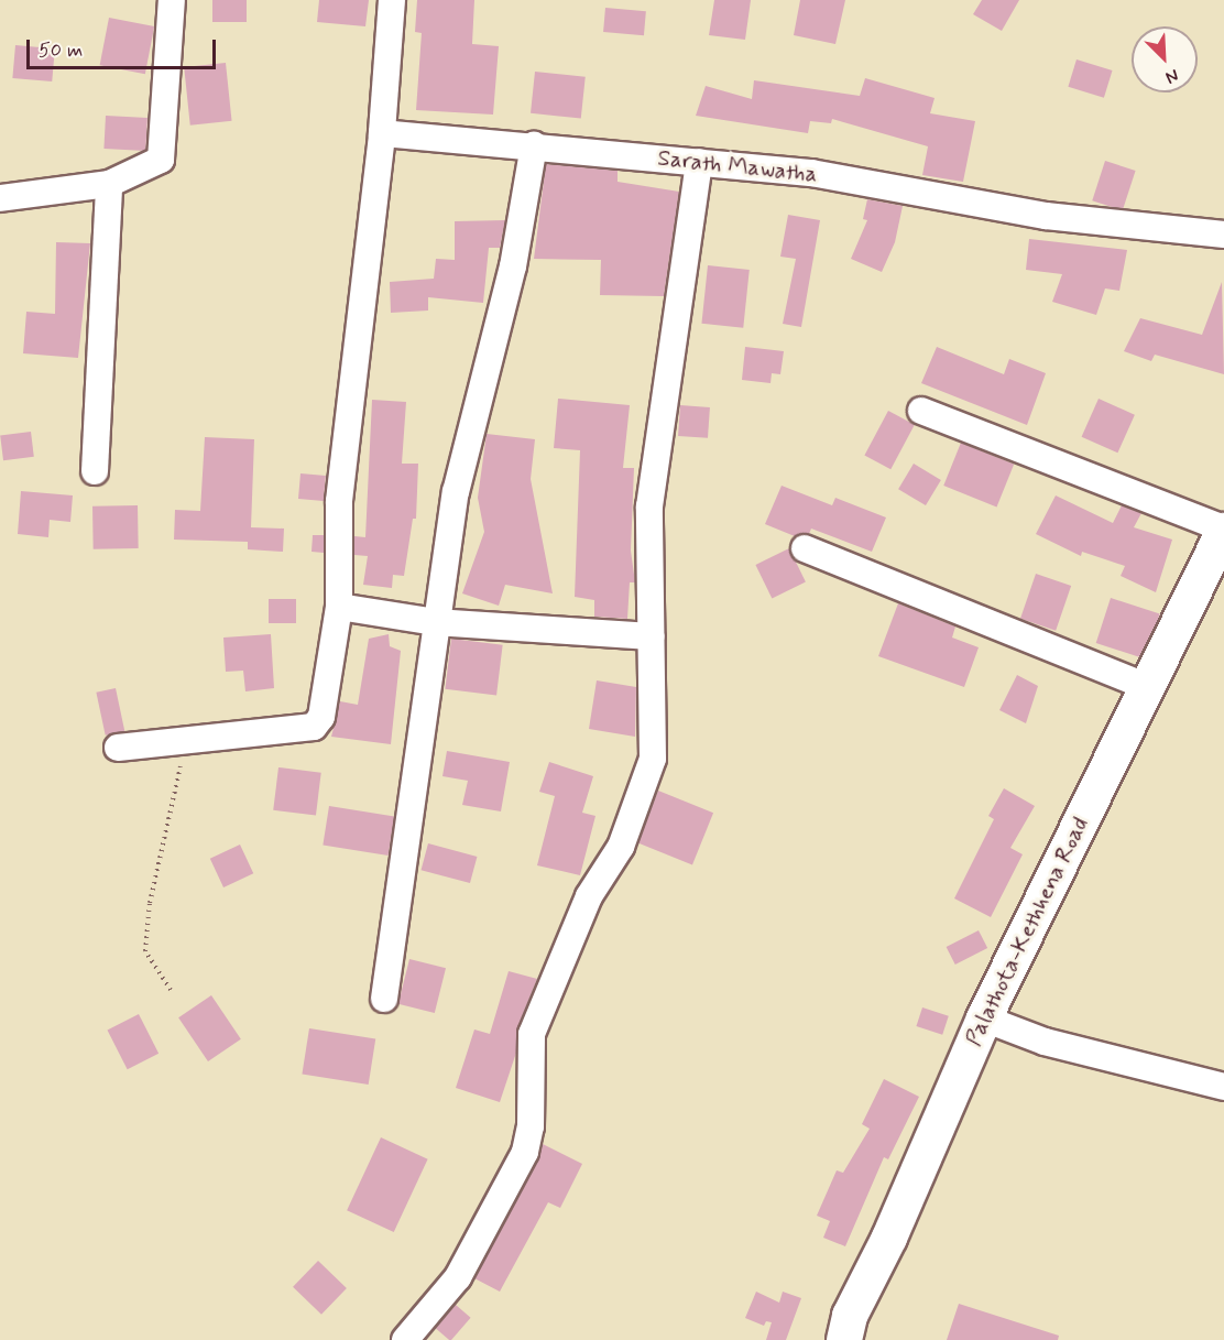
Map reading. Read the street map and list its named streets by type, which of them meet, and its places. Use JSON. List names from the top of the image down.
{
  "streets": {
    "street": ["Sarath Mawatha", "Palathota-Kethhena Road"]
  },
  "scale_bar": "50 m",
  "north": "bottom right"
}
